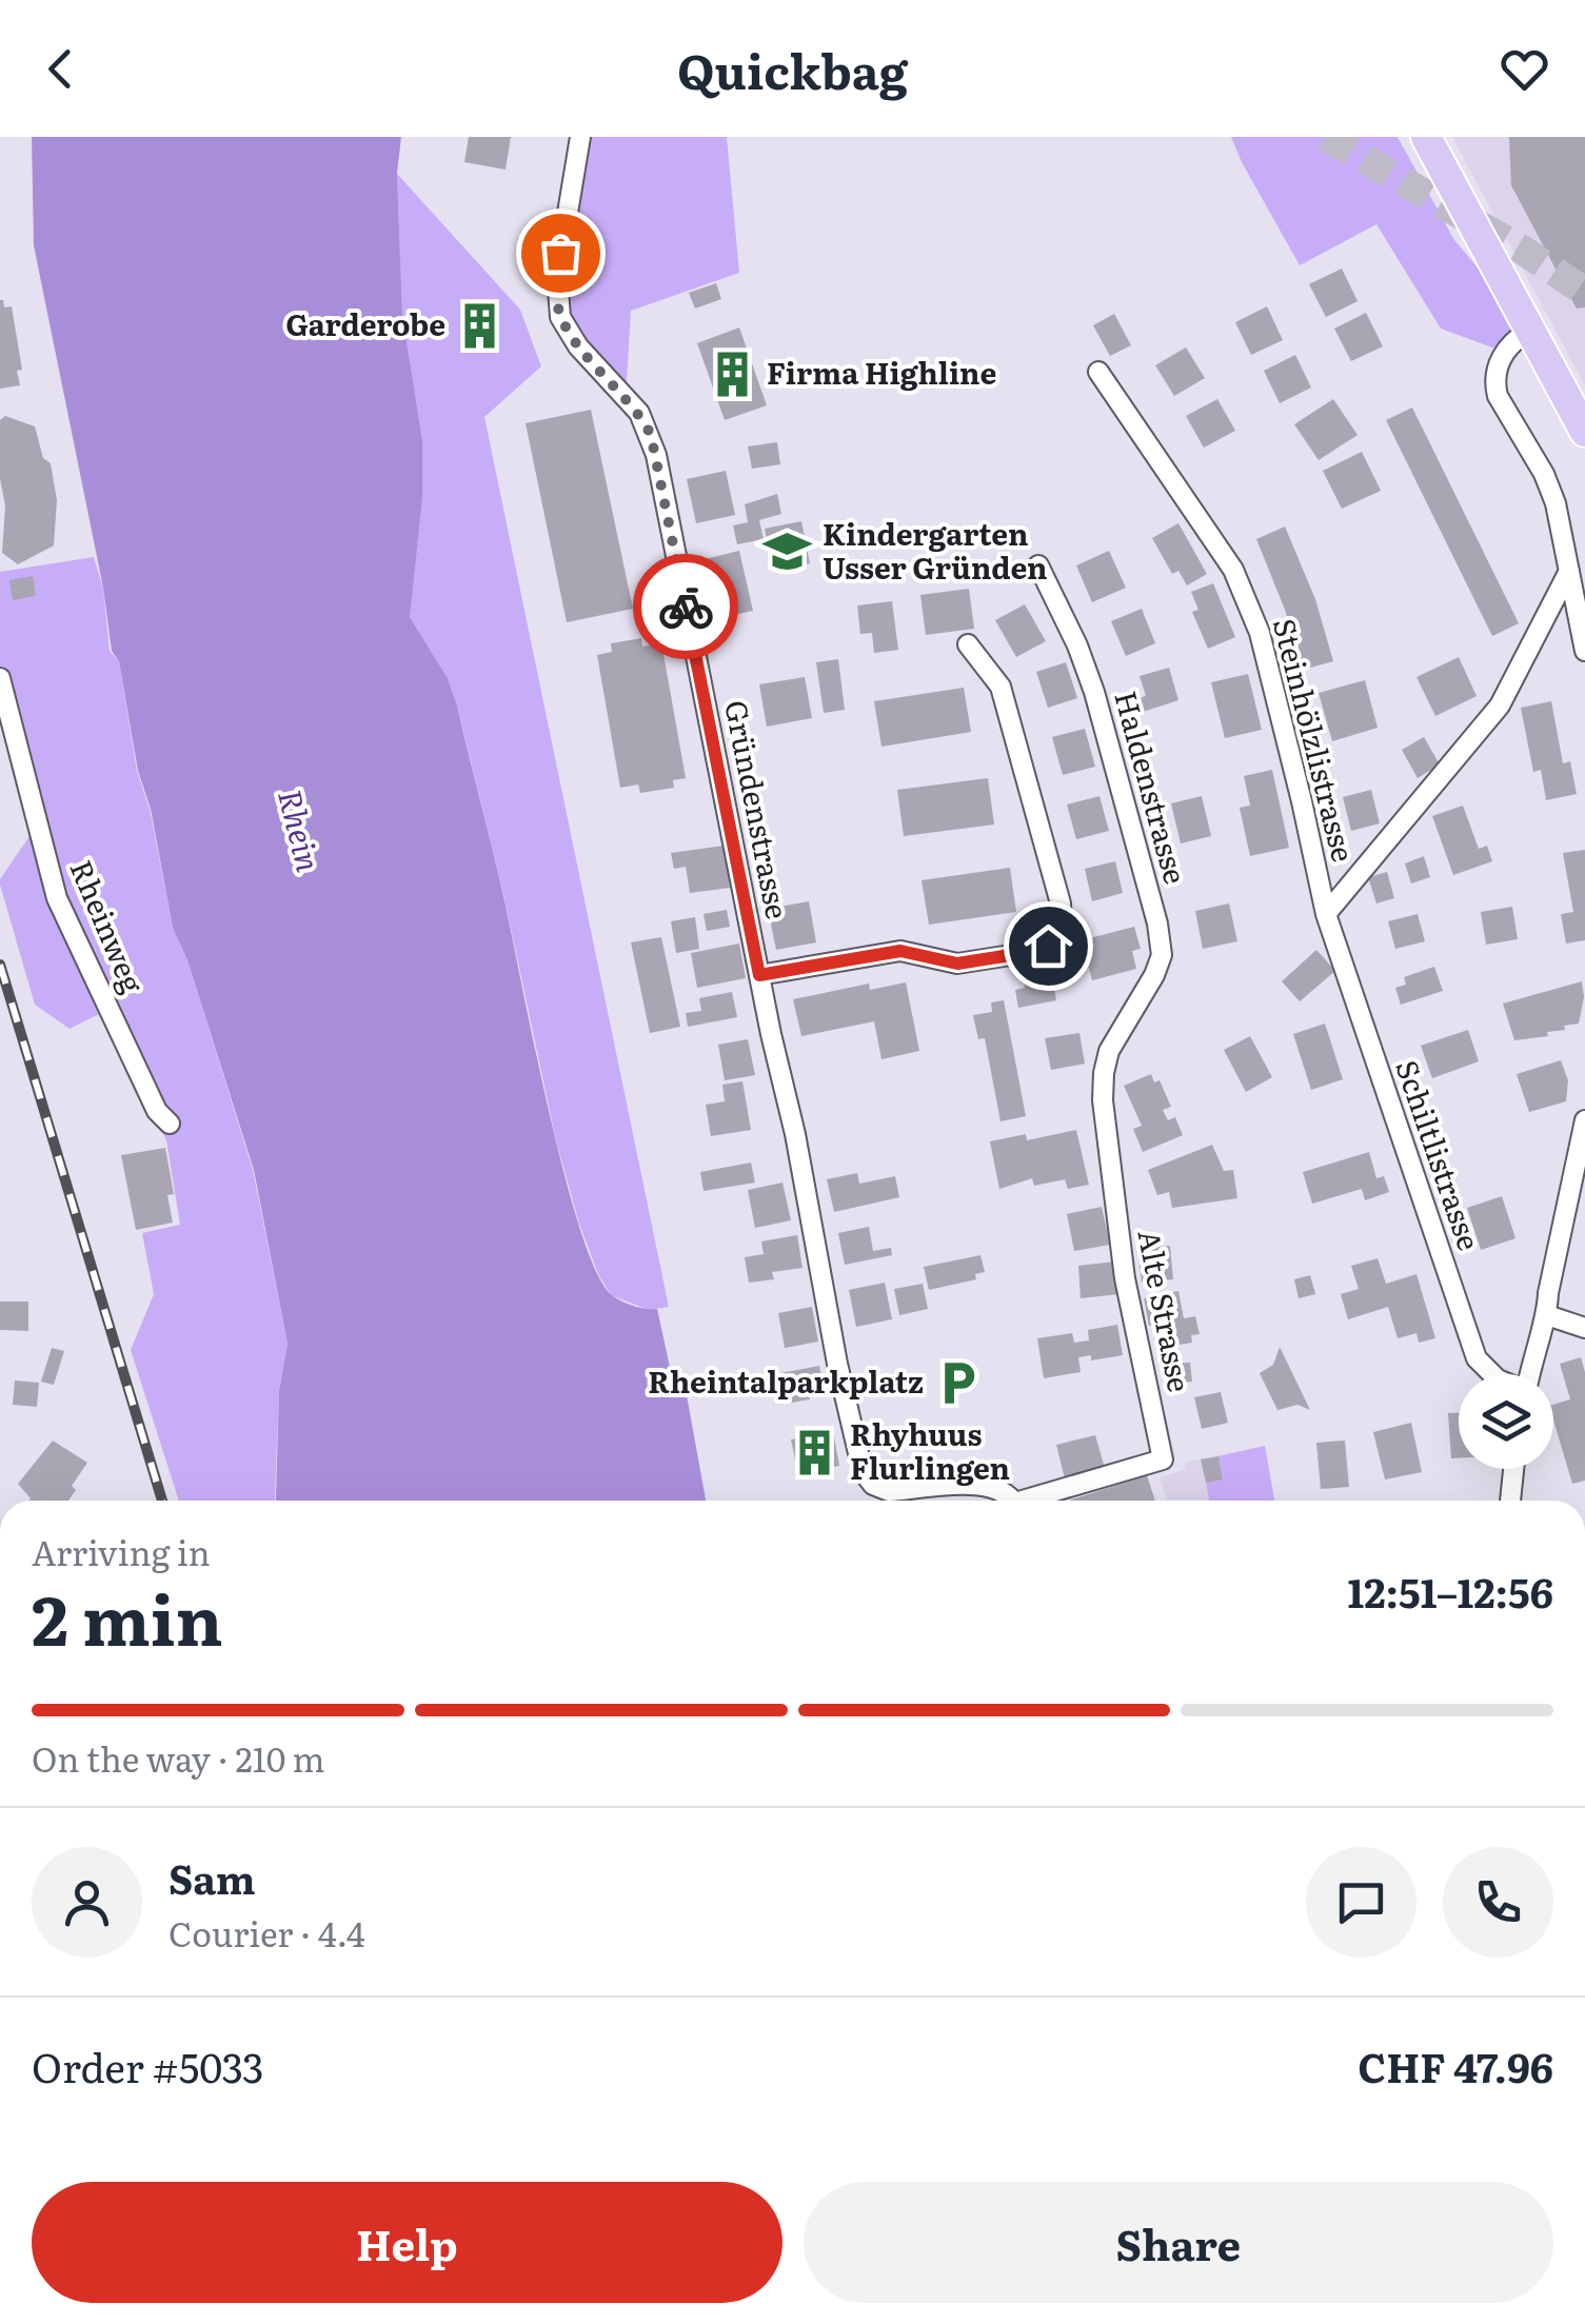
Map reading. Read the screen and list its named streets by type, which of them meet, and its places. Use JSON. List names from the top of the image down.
{
  "streets": {
    "street": [
      "Steinhölzlistrasse",
      "Haldenstrasse",
      "Gründenstrasse",
      "Rheinweg",
      "Schiltlistrasse",
      "Alte Strasse"
    ]
  },
  "crossings": [
    ["Steinhölzlistrasse", "Schiltlistrasse"],
    ["Haldenstrasse", "Alte Strasse"]
  ],
  "water": ["Rhein"],
  "places": {
    "building": ["Garderobe", "Firma Highline", "Rhyhuus Flurlingen"],
    "school or university": ["Kindergarten Usser Gründen"],
    "parking": ["Rheintalparkplatz"]
  },
  "page": {
    "header": "Quickbag",
    "heading": ["2 min", "Arriving in", "12:51–12:56"],
    "panel": [
      "Sam",
      "Courier · 4.4",
      "Order #5033",
      "CHF 47.96"
    ],
    "bar": "On the way · 210 m",
    "buttons": ["Help", "Share"]
  }
}
